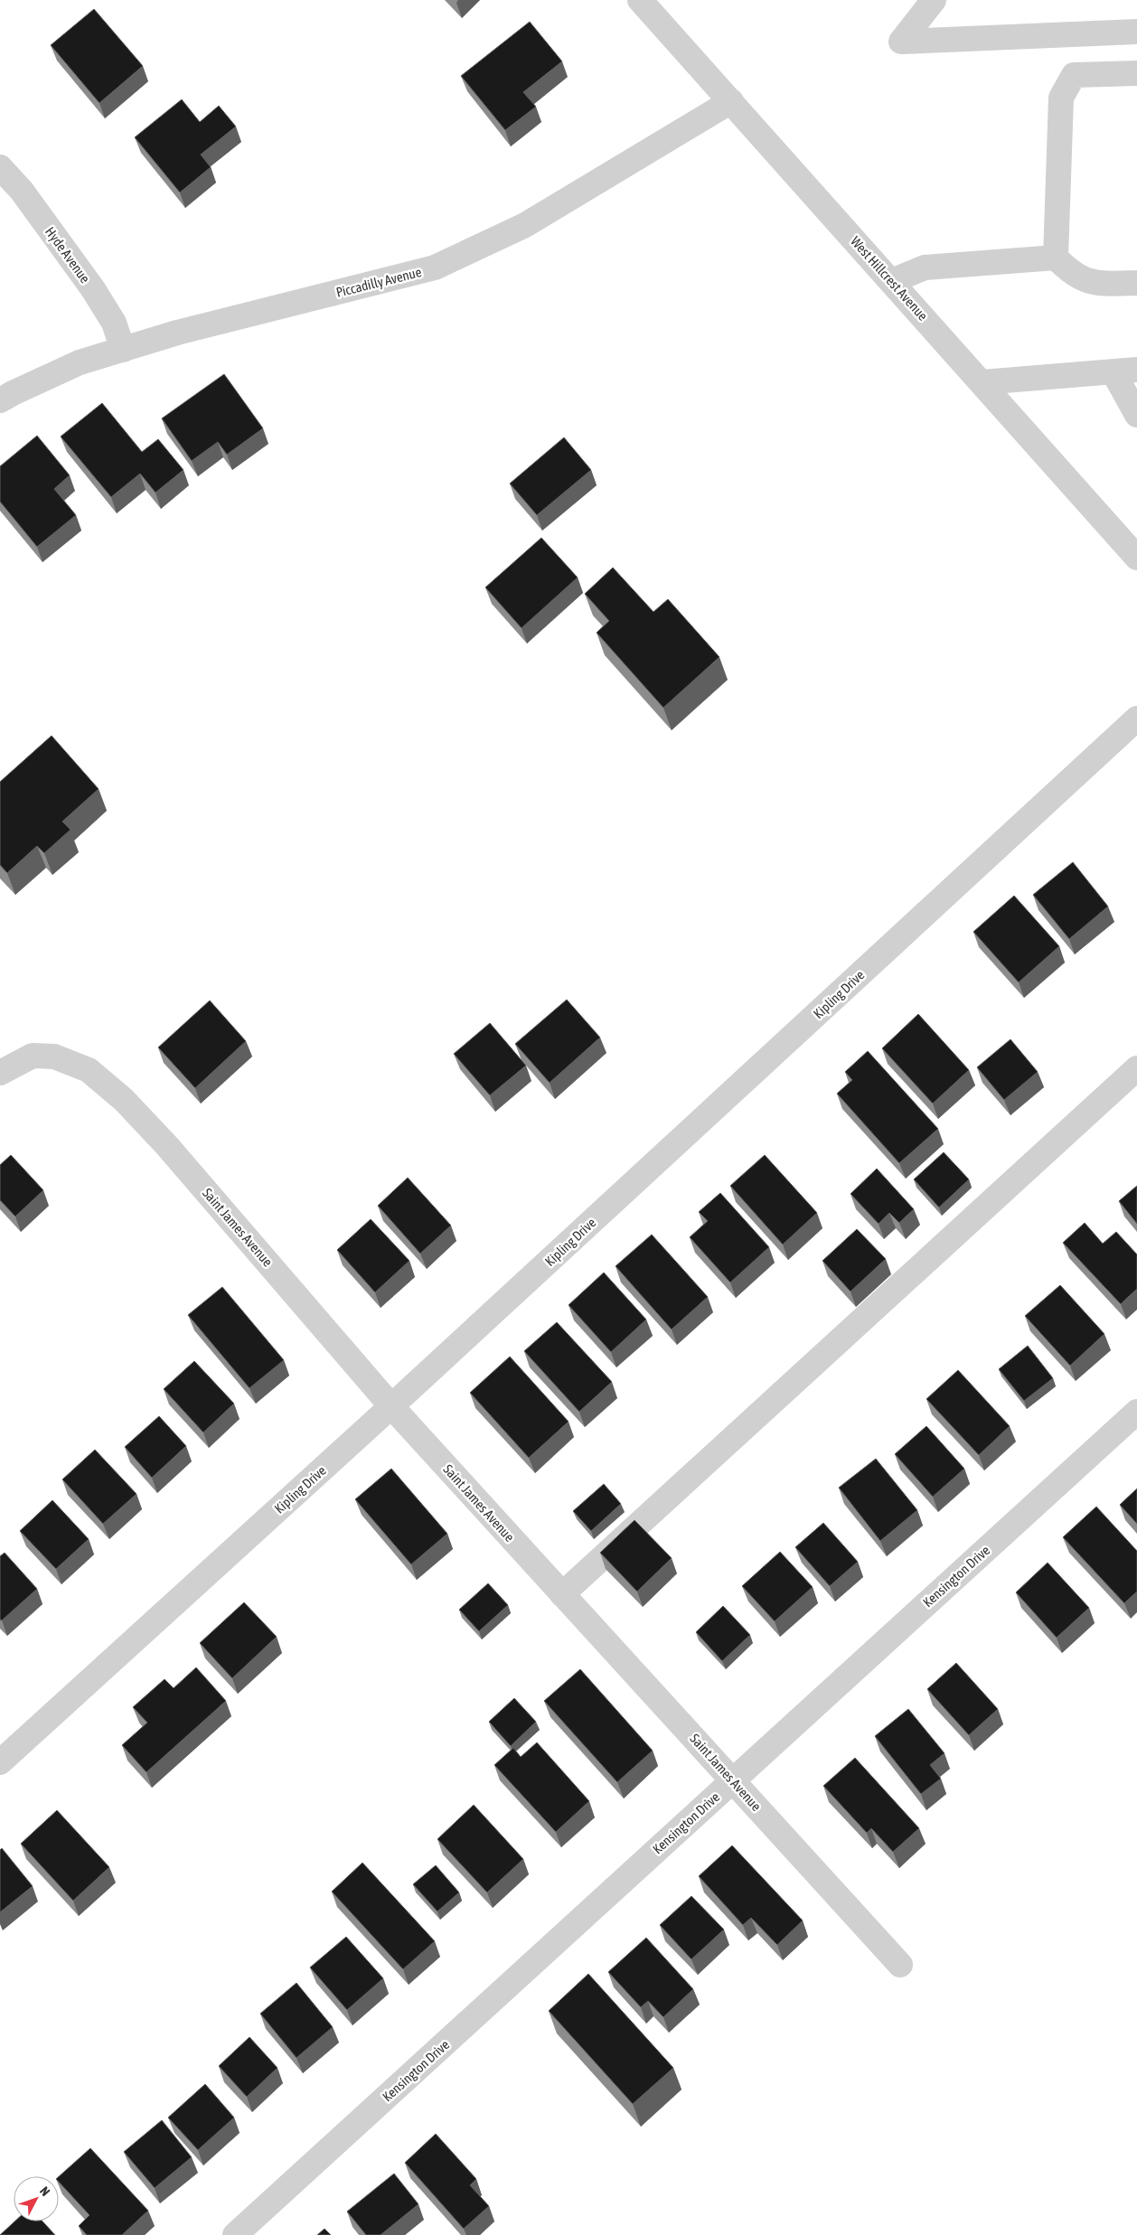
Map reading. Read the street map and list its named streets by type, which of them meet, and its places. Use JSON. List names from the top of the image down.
{
  "streets": {
    "street": [
      "Hyde Avenue",
      "West Hillcrest Avenue",
      "Piccadilly Avenue",
      "Kipling Drive",
      "Saint James Avenue",
      "Kensington Drive"
    ]
  },
  "crossings": [
    ["Hyde Avenue", "Piccadilly Avenue"],
    ["West Hillcrest Avenue", "Piccadilly Avenue"],
    ["Kipling Drive", "Saint James Avenue"],
    ["Saint James Avenue", "Kensington Drive"]
  ],
  "north": "top right"
}
